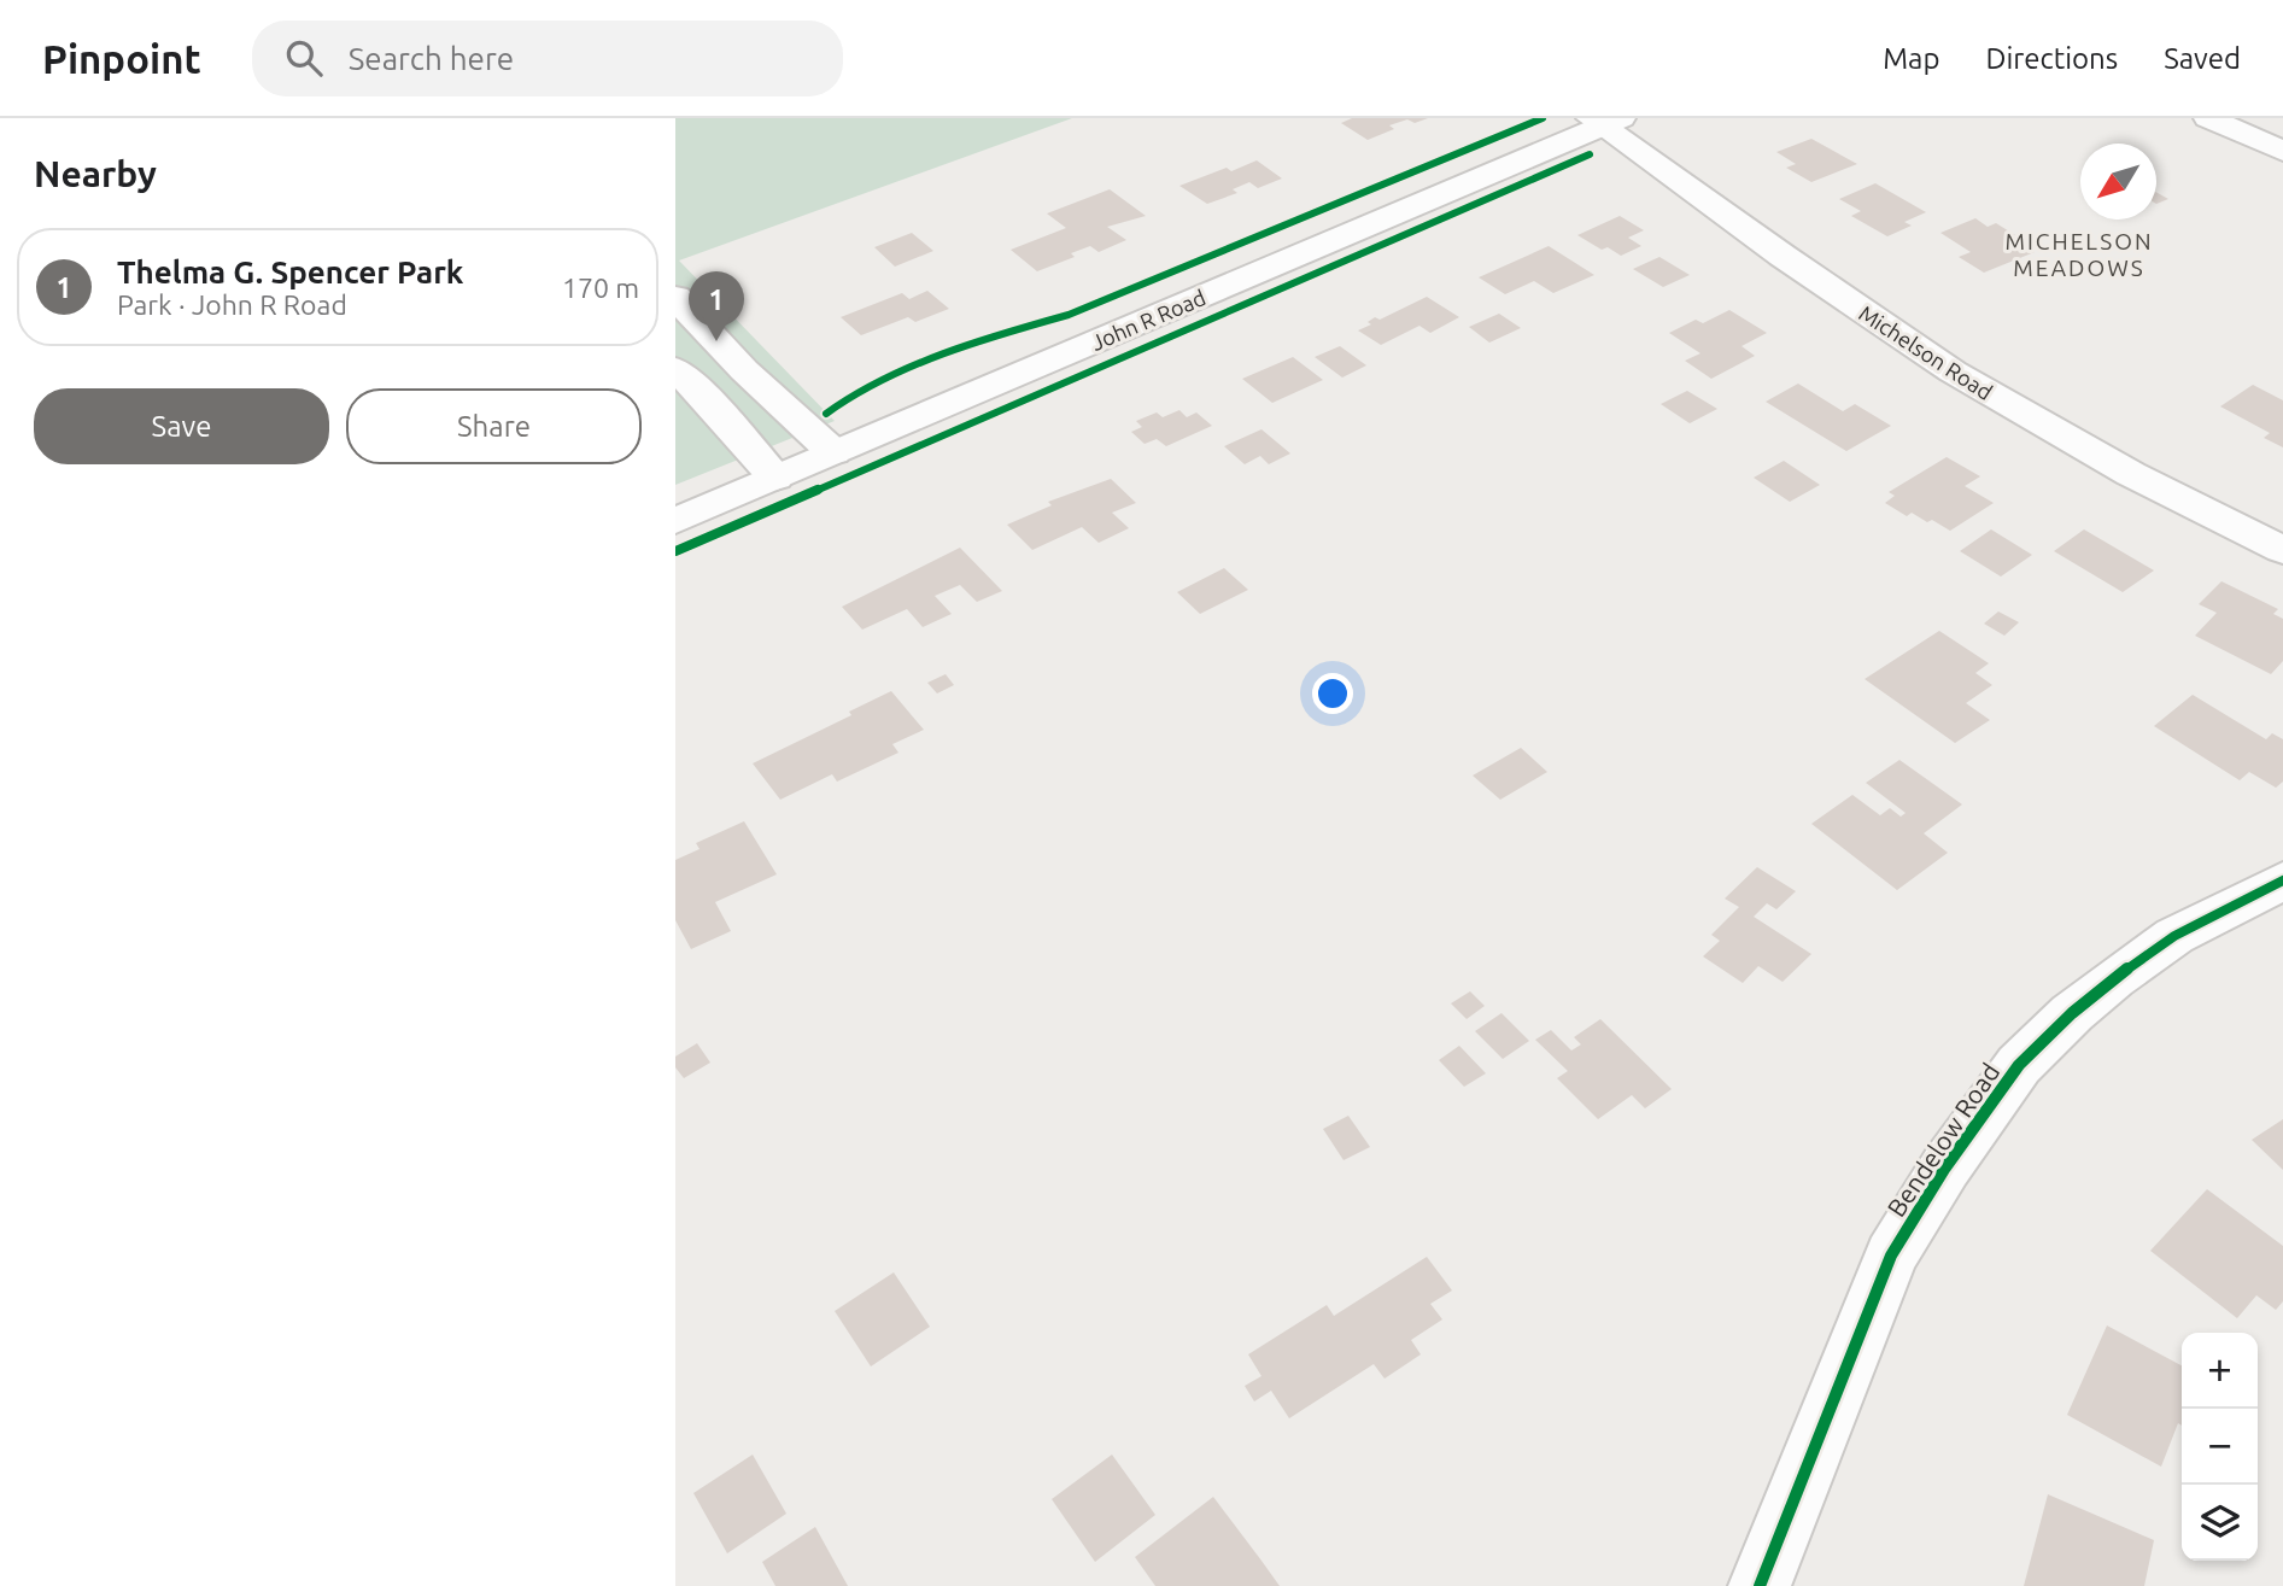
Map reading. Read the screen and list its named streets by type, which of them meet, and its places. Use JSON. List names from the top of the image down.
{
  "streets": {
    "main road": ["John R Road", "Michelson Road", "Bendelow Road"]
  },
  "crossings": [
    ["John R Road", "Michelson Road"]
  ],
  "districts": ["MICHELSON MEADOWS"],
  "north": "bottom left",
  "page": {
    "header": "Pinpoint",
    "search": "Search here",
    "nav": ["Map", "Directions", "Saved"],
    "heading": "Nearby",
    "list": [
      {
        "mark": "1",
        "name": "Thelma G. Spencer Park",
        "note": "Park · John R Road",
        "value": "170 m"
      }
    ],
    "pins": "1",
    "buttons": ["Save", "Share"],
    "map_buttons": ["+", "−"]
  }
}
